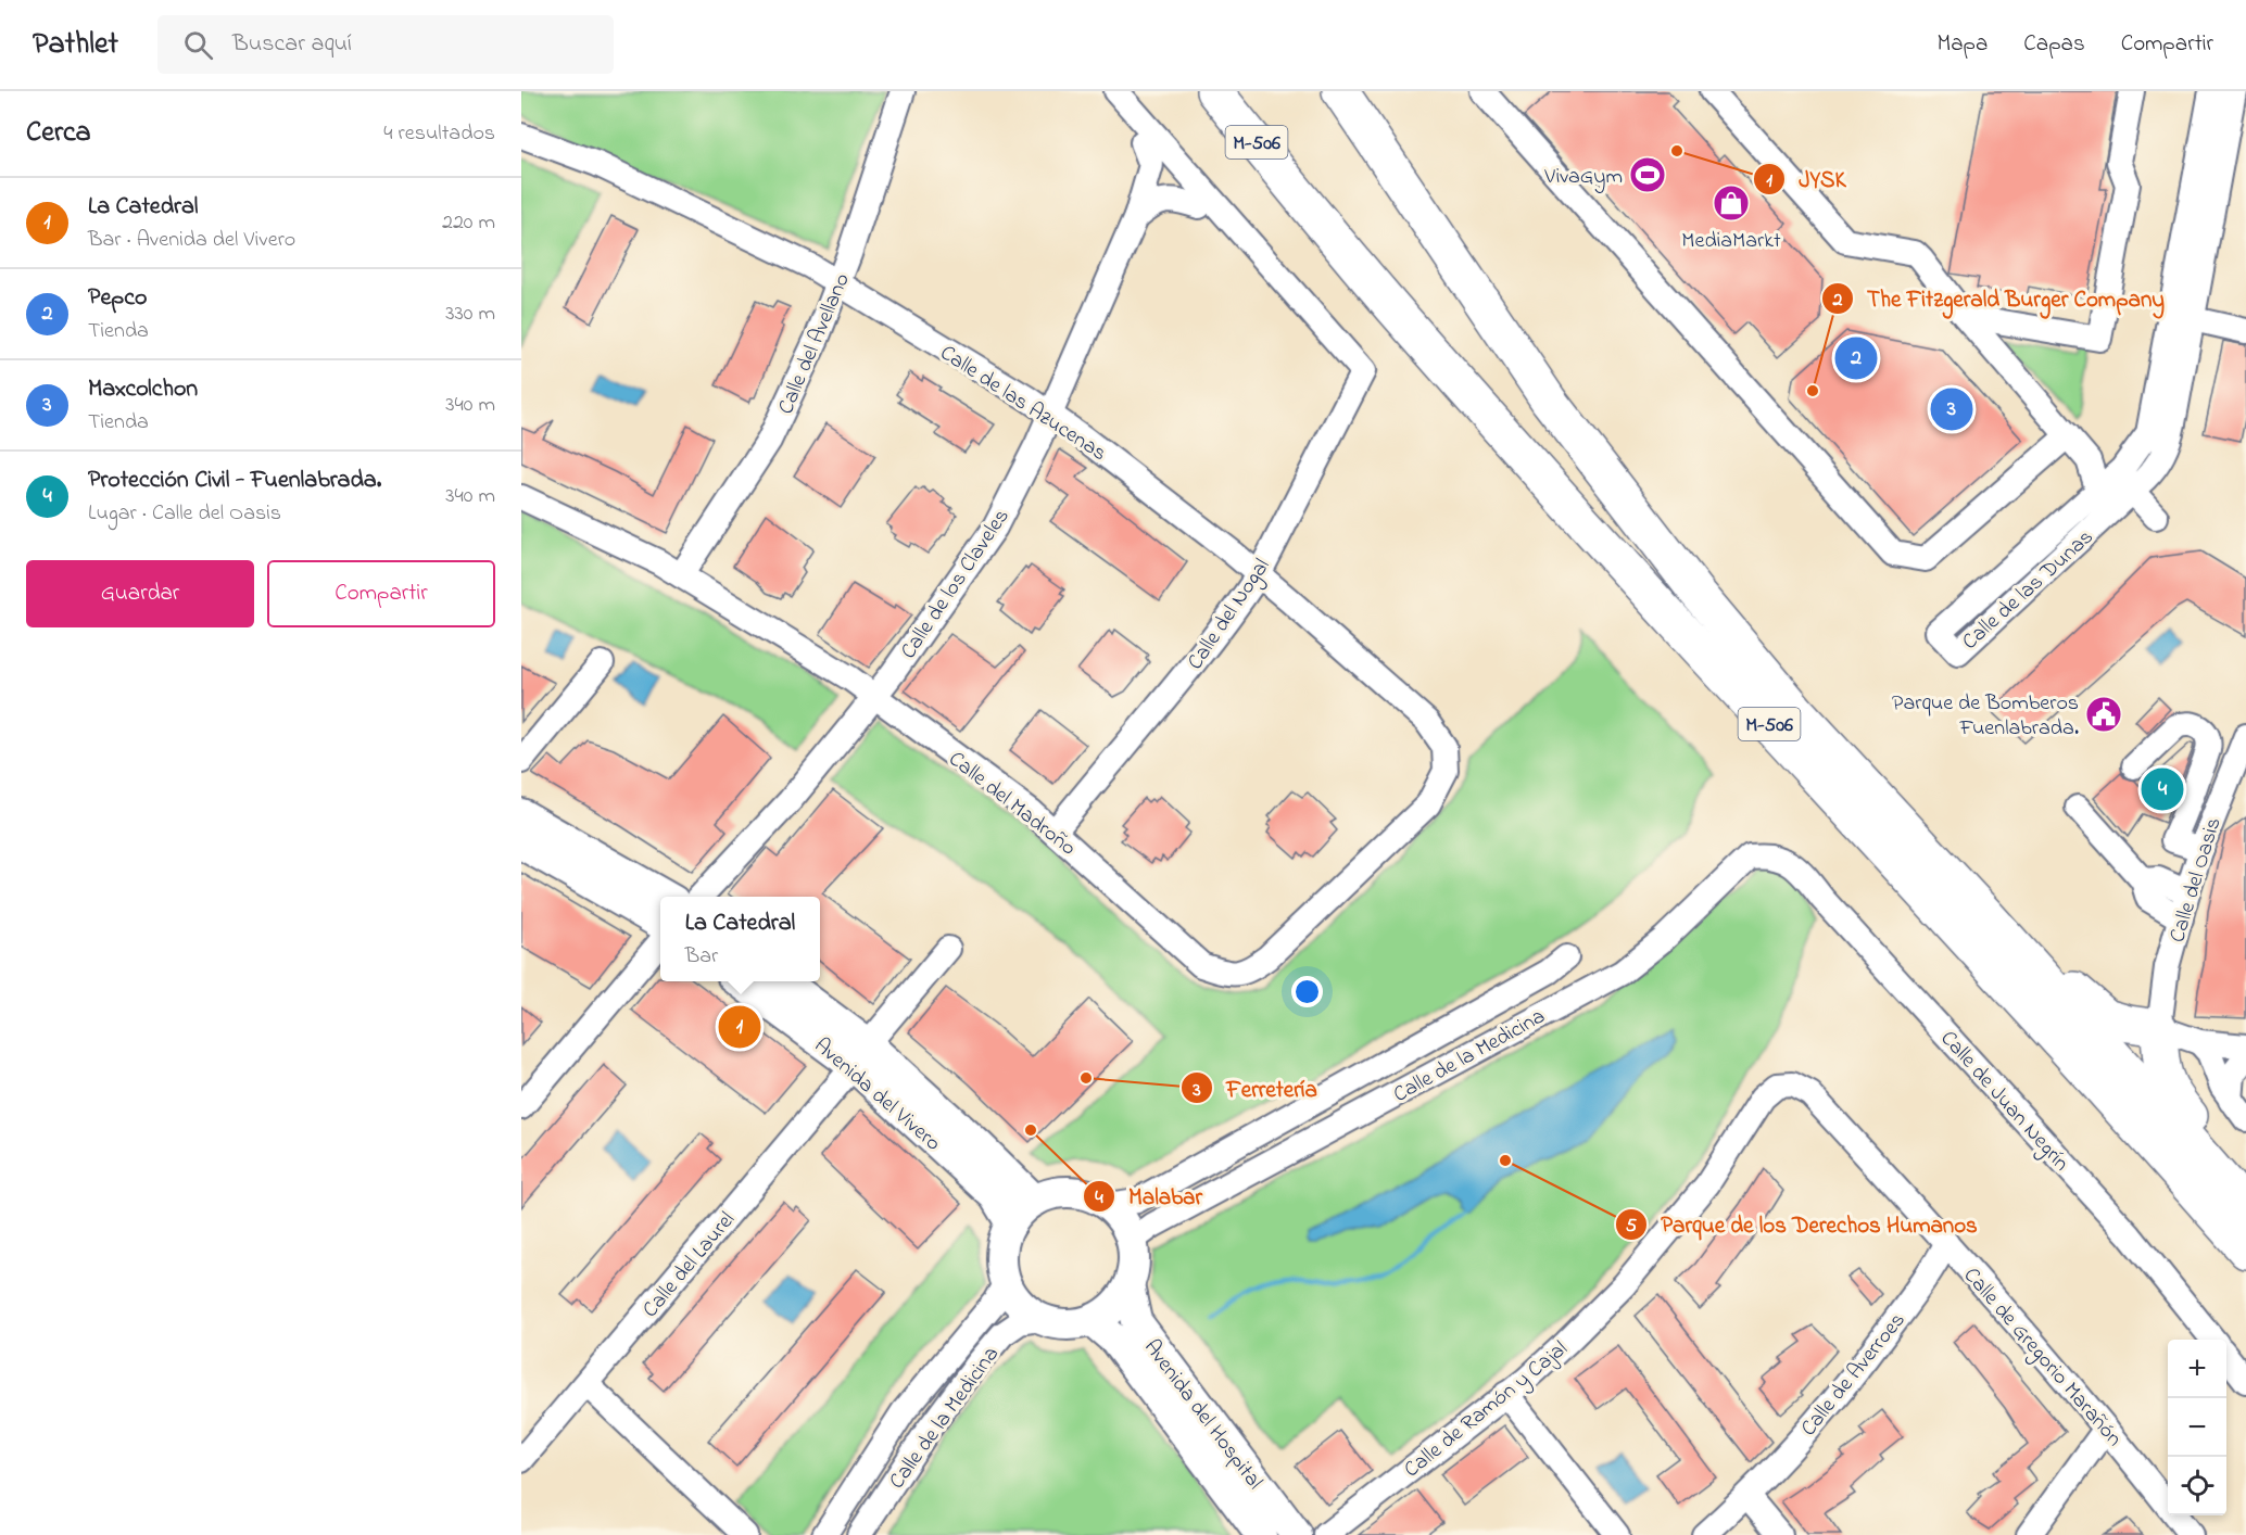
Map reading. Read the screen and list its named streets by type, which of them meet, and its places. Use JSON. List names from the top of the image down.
{
  "streets": {
    "highway": ["M-506"],
    "main road": ["Avenida del Vivero", "Avenida del Hospital"],
    "street": [
      "Calle del Avellano",
      "Calle de las Azucenas",
      "Calle de los Claveles",
      "Calle de las Dunas",
      "Calle del Nogal",
      "Calle del Madroño",
      "Calle del Oasis",
      "Calle de la Medicina",
      "Calle de Juan Negrín",
      "Calle del Laurel",
      "Calle de Gregorio Marañón",
      "Calle de Averroes",
      "Calle de Ramón y Cajal"
    ]
  },
  "crossings": [
    ["Calle del Avellano", "Calle de las Azucenas"],
    ["Calle del Avellano", "Calle del Madroño"],
    ["Calle de las Azucenas", "Calle de los Claveles"],
    ["Calle de las Azucenas", "Calle del Nogal"],
    ["Calle de las Azucenas", "Calle del Madroño"],
    ["Calle de los Claveles", "Calle del Madroño"],
    ["Calle del Nogal", "Calle del Madroño"],
    ["Calle de la Medicina", "Avenida del Vivero"],
    ["Calle de la Medicina", "Calle de Juan Negrín"],
    ["Calle de la Medicina", "Avenida del Hospital"],
    ["Avenida del Vivero", "Calle del Laurel"],
    ["Avenida del Vivero", "Avenida del Hospital"],
    ["Calle de Gregorio Marañón", "Calle de Averroes"],
    ["Calle de Gregorio Marañón", "Calle de Ramón y Cajal"]
  ],
  "places": {
    "other": [
      "JYSK",
      "The Fitzgerald Burger Company",
      "Ferretería",
      "Malabar",
      "Parque de los Derechos Humanos"
    ],
    "sports": ["VivaGym"],
    "shop": ["MediaMarkt"],
    "public building": ["Parque de Bomberos Fuenlabrada."]
  },
  "page": {
    "header": "Pathlet",
    "search": "Buscar aquí",
    "nav": ["Mapa", "Capas", "Compartir"],
    "heading": ["Cerca", "4 resultados"],
    "list": [
      {
        "mark": "1",
        "name": "La Catedral",
        "note": "Bar · Avenida del Vivero",
        "value": "220 m"
      },
      {
        "mark": "2",
        "name": "Pepco",
        "note": "Tienda",
        "value": "330 m"
      },
      {
        "mark": "3",
        "name": "Maxcolchon",
        "note": "Tienda",
        "value": "340 m"
      },
      {
        "mark": "4",
        "name": "Protección Civil - Fuenlabrada.",
        "note": "Lugar · Calle del Oasis",
        "value": "340 m"
      }
    ],
    "pins": [
      "2",
      "3",
      "4",
      "1"
    ],
    "buttons": ["Guardar", "Compartir"],
    "popup": ["La Catedral", "Bar"],
    "map_buttons": ["+", "−"]
  }
}
